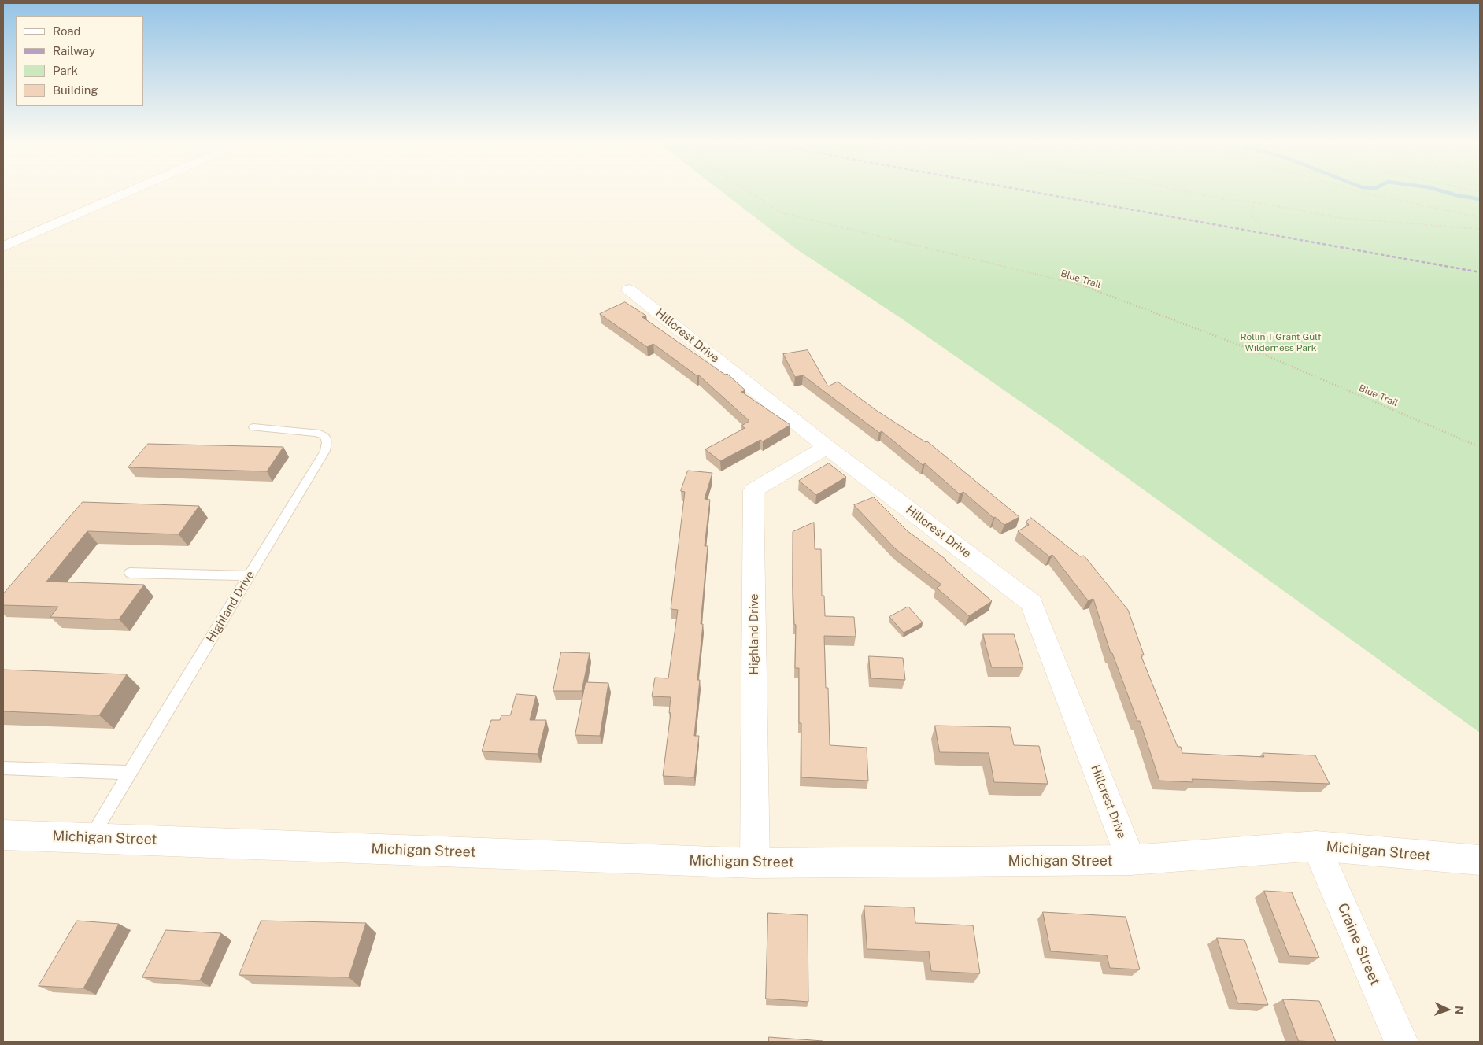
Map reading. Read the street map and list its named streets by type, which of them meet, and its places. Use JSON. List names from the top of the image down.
{
  "streets": {
    "street": [
      "Hillcrest Drive",
      "Highland Drive",
      "Michigan Street",
      "Craine Street"
    ],
    "path": ["Blue Trail"]
  },
  "crossings": [
    ["Hillcrest Drive", "Highland Drive"],
    ["Hillcrest Drive", "Michigan Street"],
    ["Highland Drive", "Michigan Street"],
    ["Michigan Street", "Craine Street"]
  ],
  "parks": ["Rollin T Grant Gulf Wilderness Park"],
  "legend": [
    "Road",
    "Railway",
    "Park",
    "Building"
  ],
  "north": "right"
}
